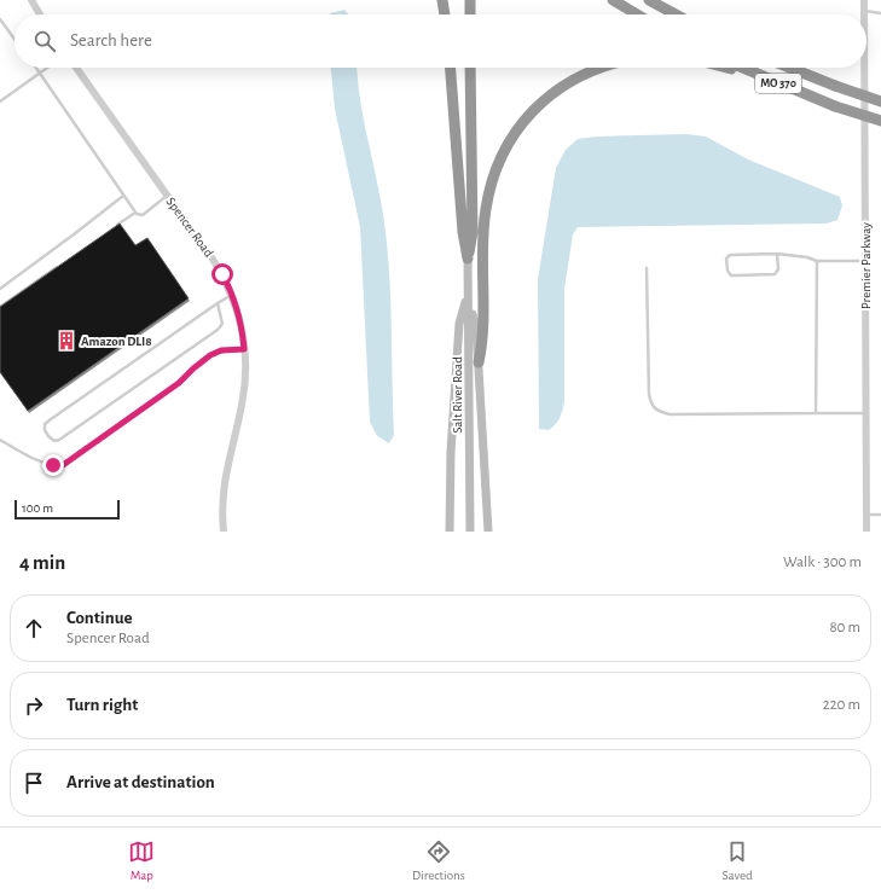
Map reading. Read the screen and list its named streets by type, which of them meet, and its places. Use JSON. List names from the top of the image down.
{
  "streets": {
    "highway": ["MO 370"],
    "main road": ["Salt River Road"],
    "street": ["Spencer Road", "Premier Parkway"]
  },
  "places": {
    "building": ["Amazon DLI8"]
  },
  "scale_bar": "100 m",
  "page": {
    "search": "Search here",
    "scale": "100 m",
    "heading": ["4 min", "Walk · 300 m"],
    "list": [
      ["Continue", "Spencer Road", "80 m"],
      ["Turn right", "220 m"],
      "Arrive at destination"
    ],
    "nav": ["Map", "Directions", "Saved"]
  }
}
